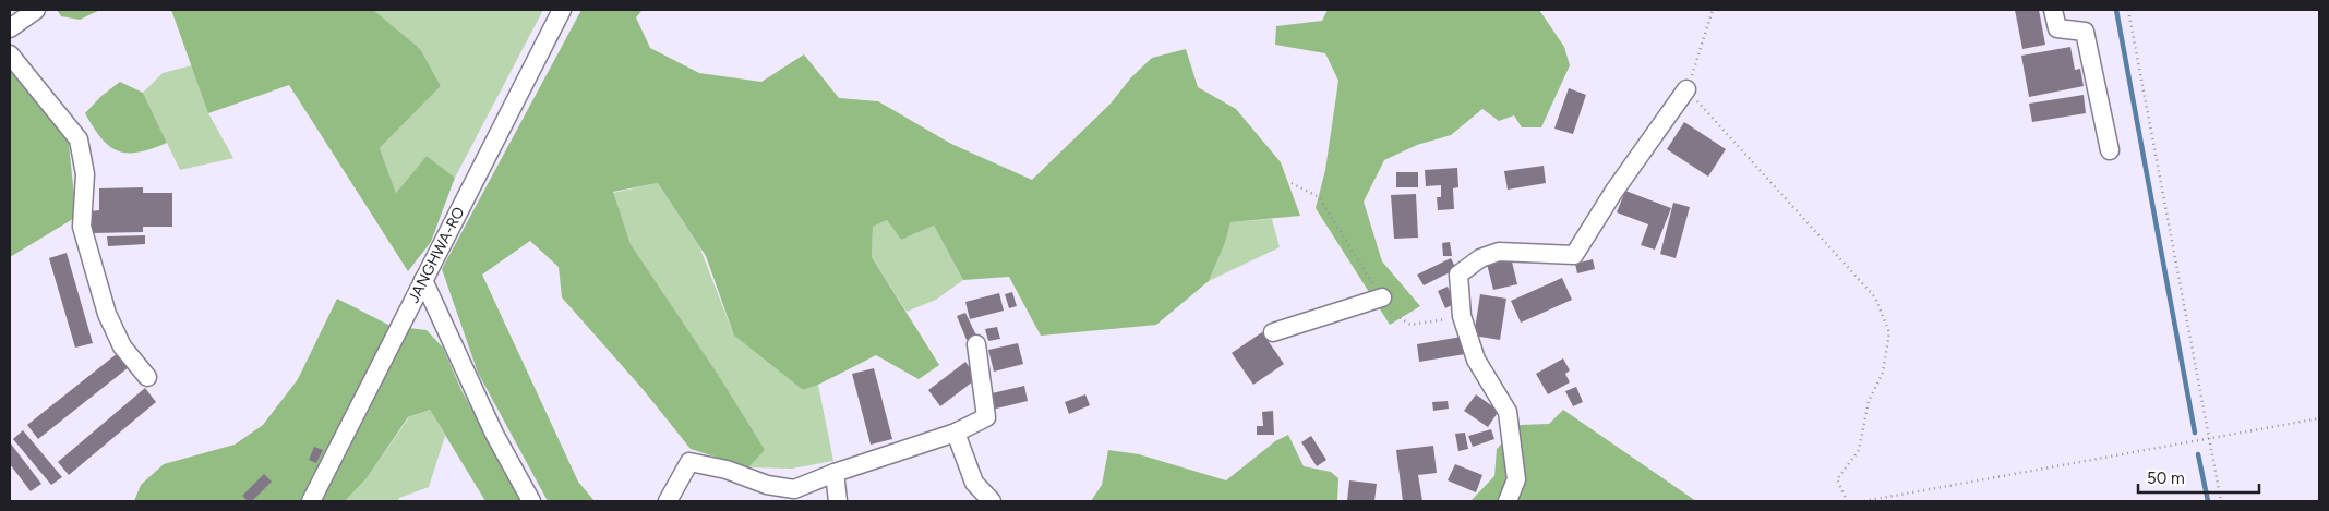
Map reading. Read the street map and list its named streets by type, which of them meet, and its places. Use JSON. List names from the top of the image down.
{
  "streets": {
    "street": ["JANGHWA-RO"]
  },
  "scale_bar": "50 m"
}
